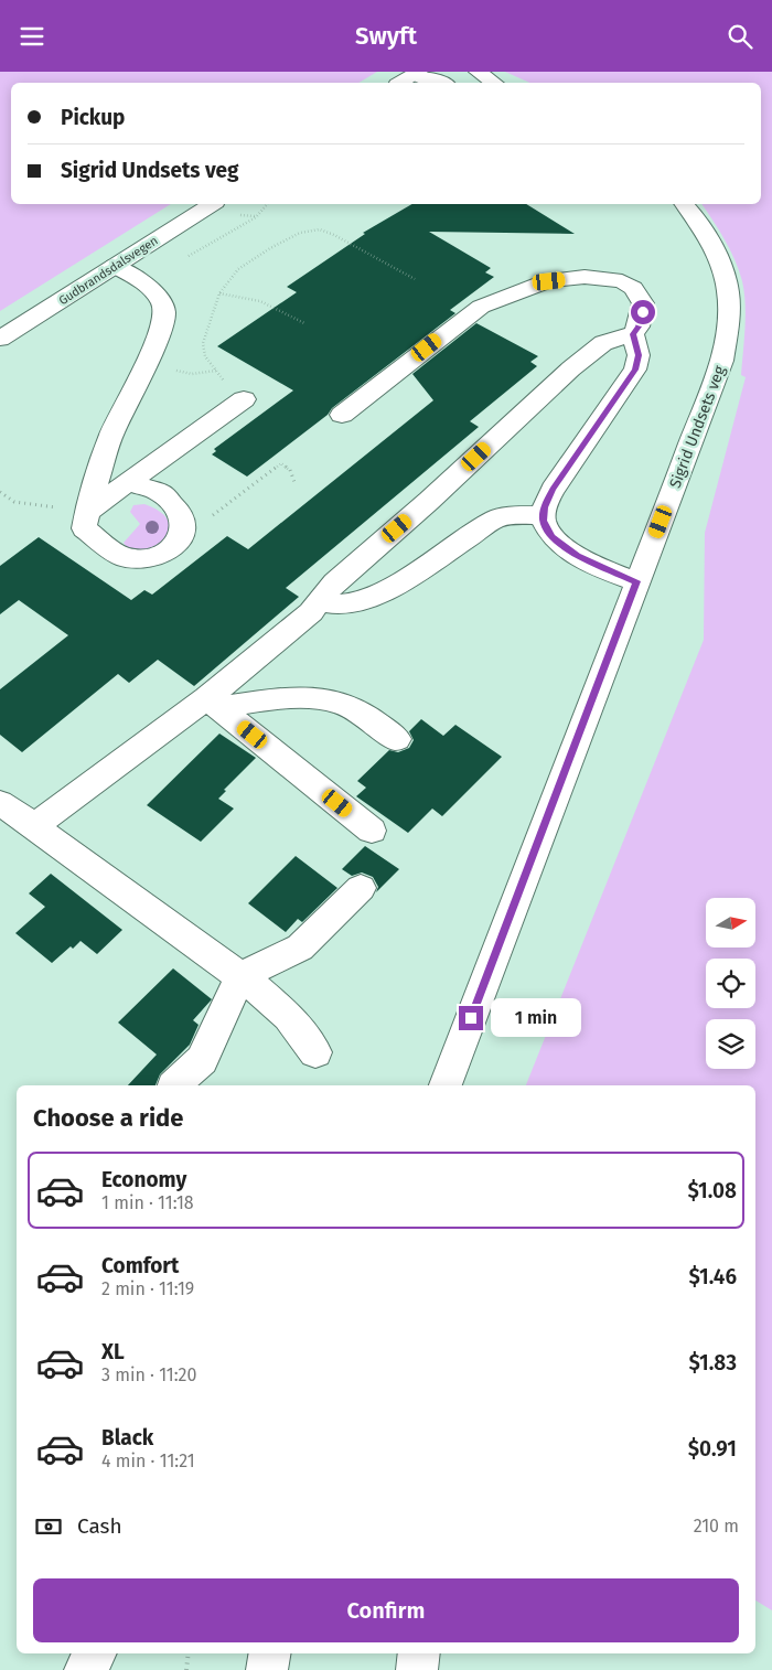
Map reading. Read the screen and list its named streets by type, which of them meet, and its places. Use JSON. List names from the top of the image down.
{
  "streets": {
    "street": ["Gudbrandsdalsvegen", "Sigrid Undsets veg"]
  },
  "north": "right",
  "page": {
    "header": "Swyft",
    "banner": ["Pickup", "Sigrid Undsets veg"],
    "bubble": "1 min",
    "heading": "Choose a ride",
    "list": [
      {
        "name": "Economy",
        "note": "1 min · 11:18",
        "value": "$1.08"
      },
      {
        "name": "Comfort",
        "note": "2 min · 11:19",
        "value": "$1.46"
      },
      {
        "name": "XL",
        "note": "3 min · 11:20",
        "value": "$1.83"
      },
      {
        "name": "Black",
        "note": "4 min · 11:21",
        "value": "$0.91"
      }
    ],
    "pay": ["Cash", "210 m"],
    "buttons": "Confirm"
  }
}
